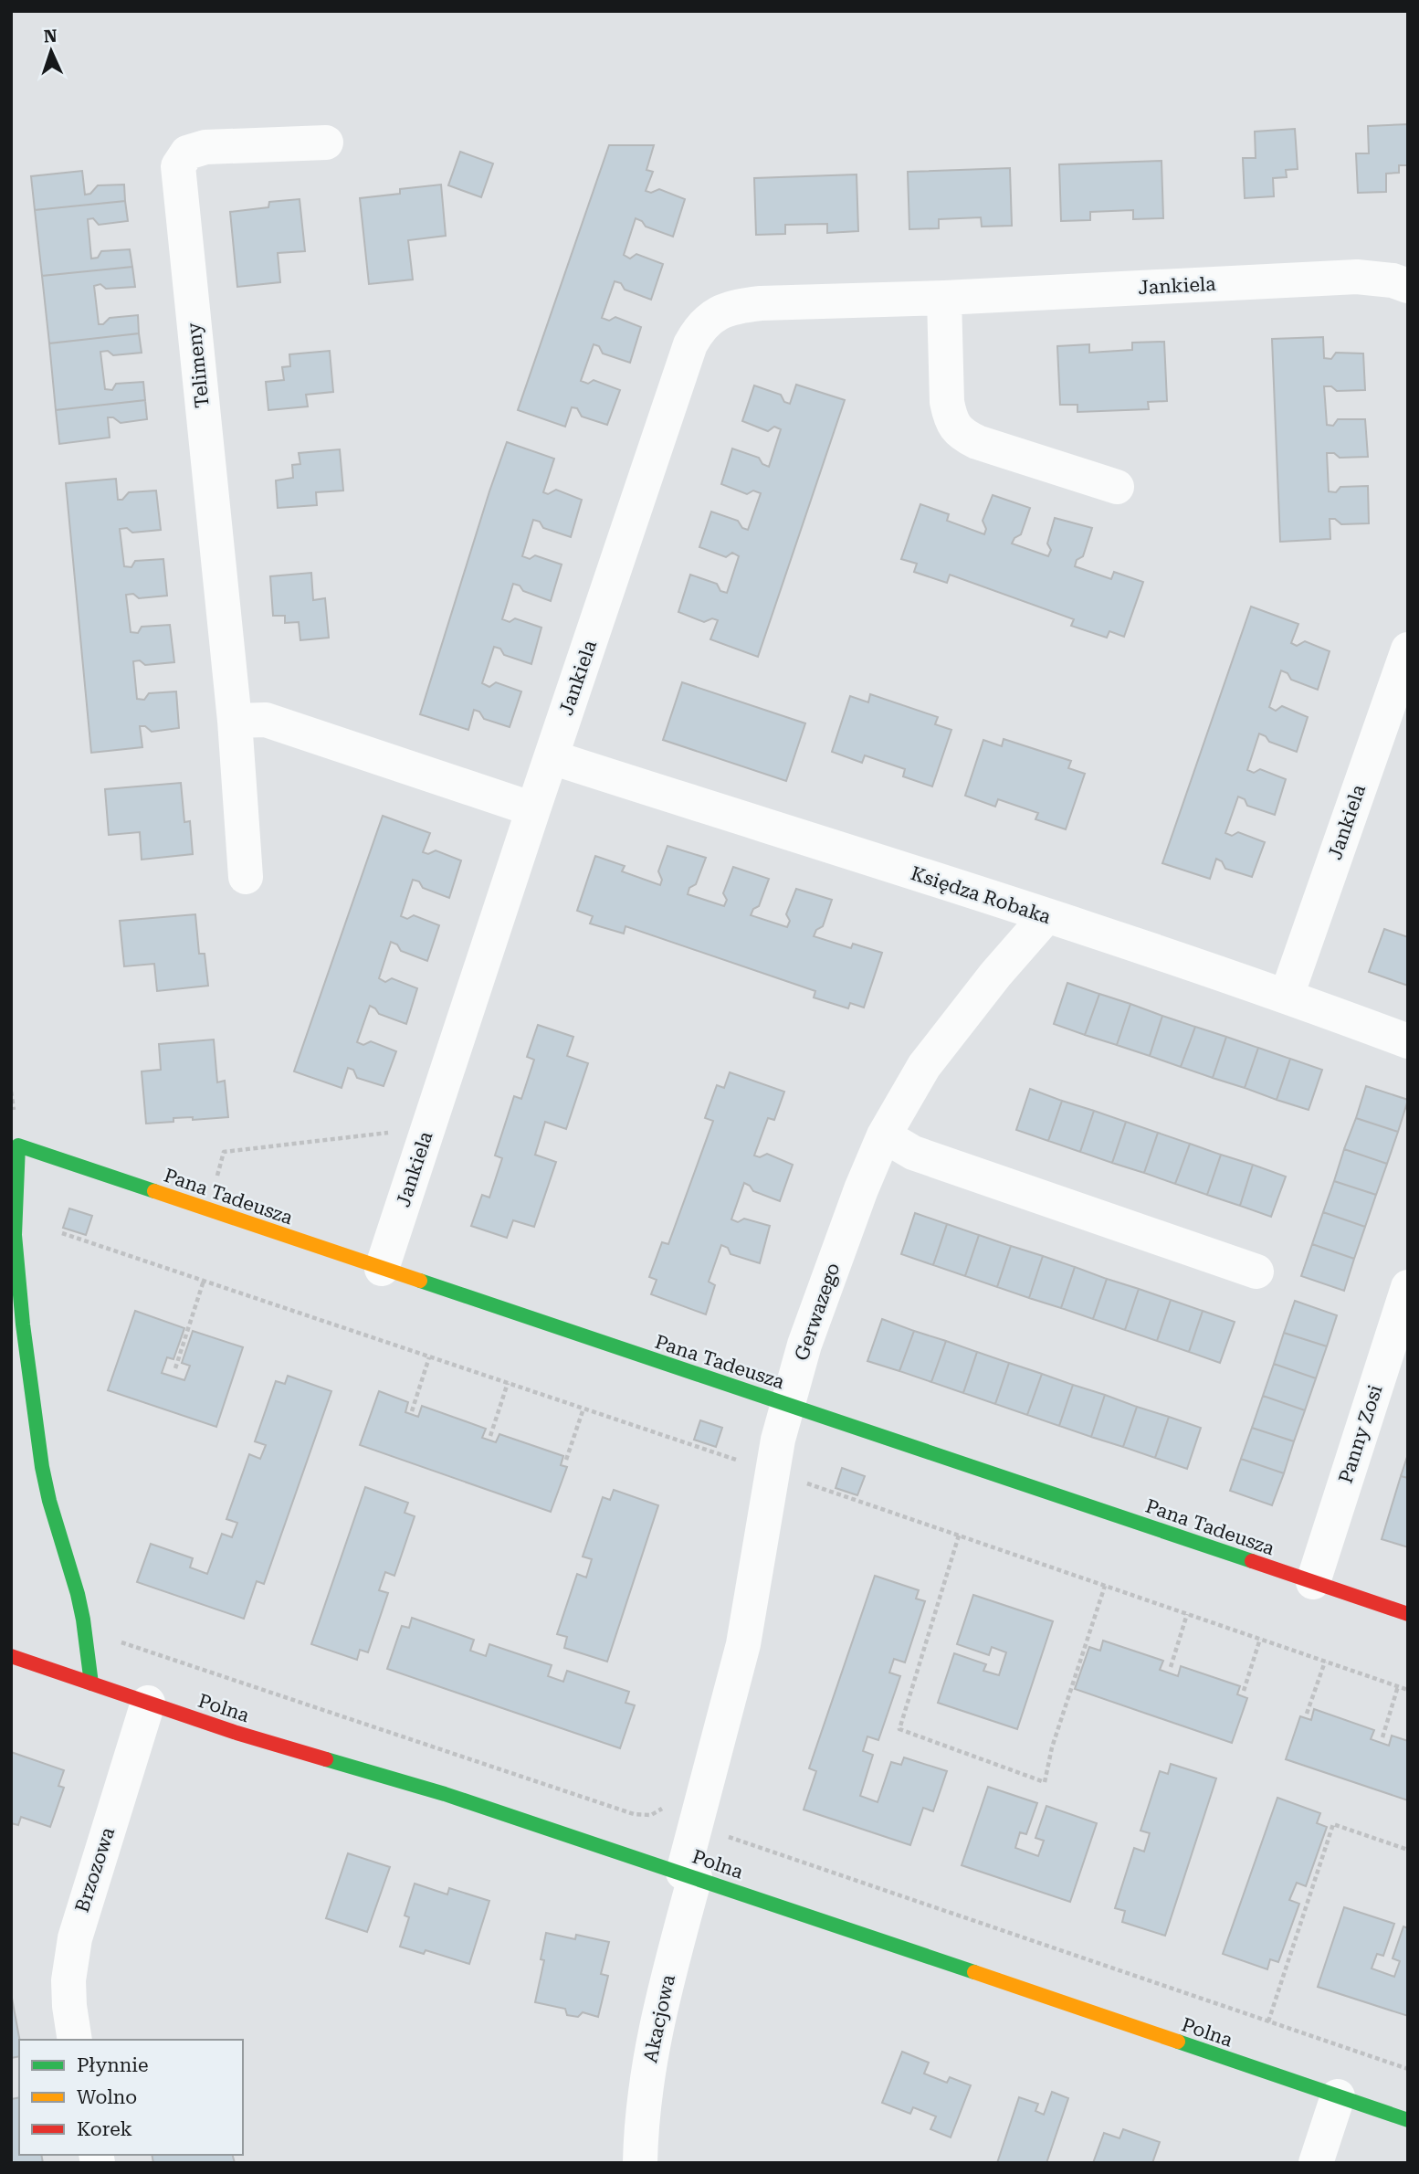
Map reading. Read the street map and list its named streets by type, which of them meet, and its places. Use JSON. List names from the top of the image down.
{
  "streets": {
    "street": [
      "Jankiela",
      "Telimeny",
      "Księdza Robaka",
      "Pana Tadeusza",
      "Gerwazego",
      "Panny Zosi",
      "Polna",
      "Brzozowa",
      "Akacjowa"
    ]
  },
  "crossings": [
    ["Jankiela", "Księdza Robaka"],
    ["Jankiela", "Pana Tadeusza"],
    ["Księdza Robaka", "Gerwazego"],
    ["Pana Tadeusza", "Gerwazego"],
    ["Pana Tadeusza", "Panny Zosi"],
    ["Pana Tadeusza", "Polna"],
    ["Gerwazego", "Polna"],
    ["Gerwazego", "Akacjowa"],
    ["Polna", "Brzozowa"],
    ["Polna", "Akacjowa"]
  ],
  "legend": ["Płynnie", "Wolno", "Korek"],
  "north": "top"
}
